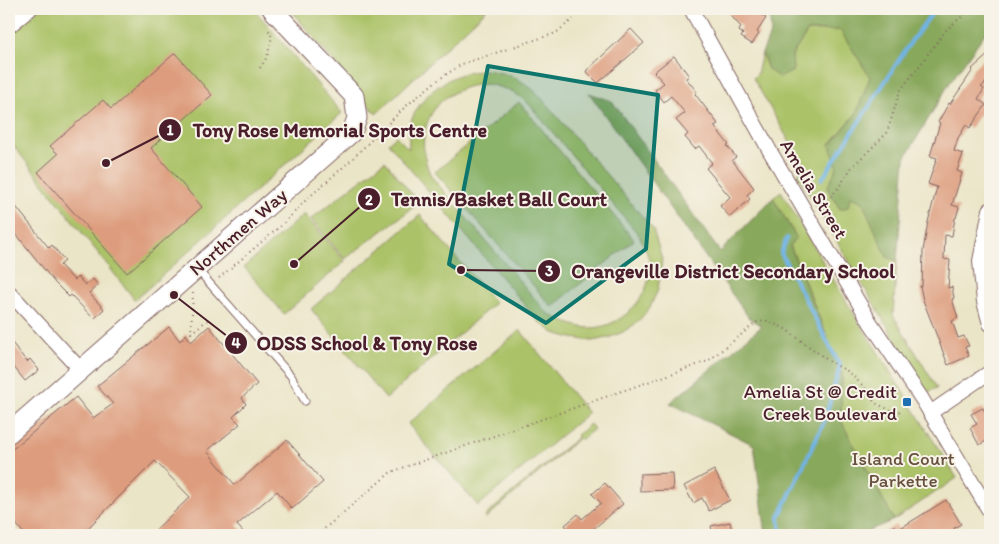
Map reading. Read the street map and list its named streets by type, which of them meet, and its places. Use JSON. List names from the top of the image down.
{
  "streets": {
    "street": ["Amelia Street", "Northmen Way"]
  },
  "parks": ["Island Court Parkette"],
  "places": {
    "other": [
      "Tony Rose Memorial Sports Centre",
      "Tennis/Basket Ball Court",
      "Orangeville District Secondary School",
      "ODSS School & Tony Rose"
    ],
    "transit": ["Amelia St @ Credit Creek Boulevard"]
  }
}
